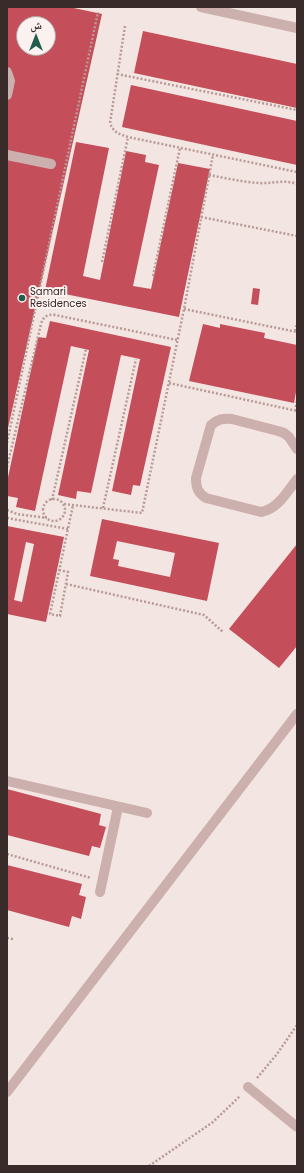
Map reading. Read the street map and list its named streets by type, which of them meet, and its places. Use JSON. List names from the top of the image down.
{
  "places": ["Samari Residences"],
  "north": "top"
}
